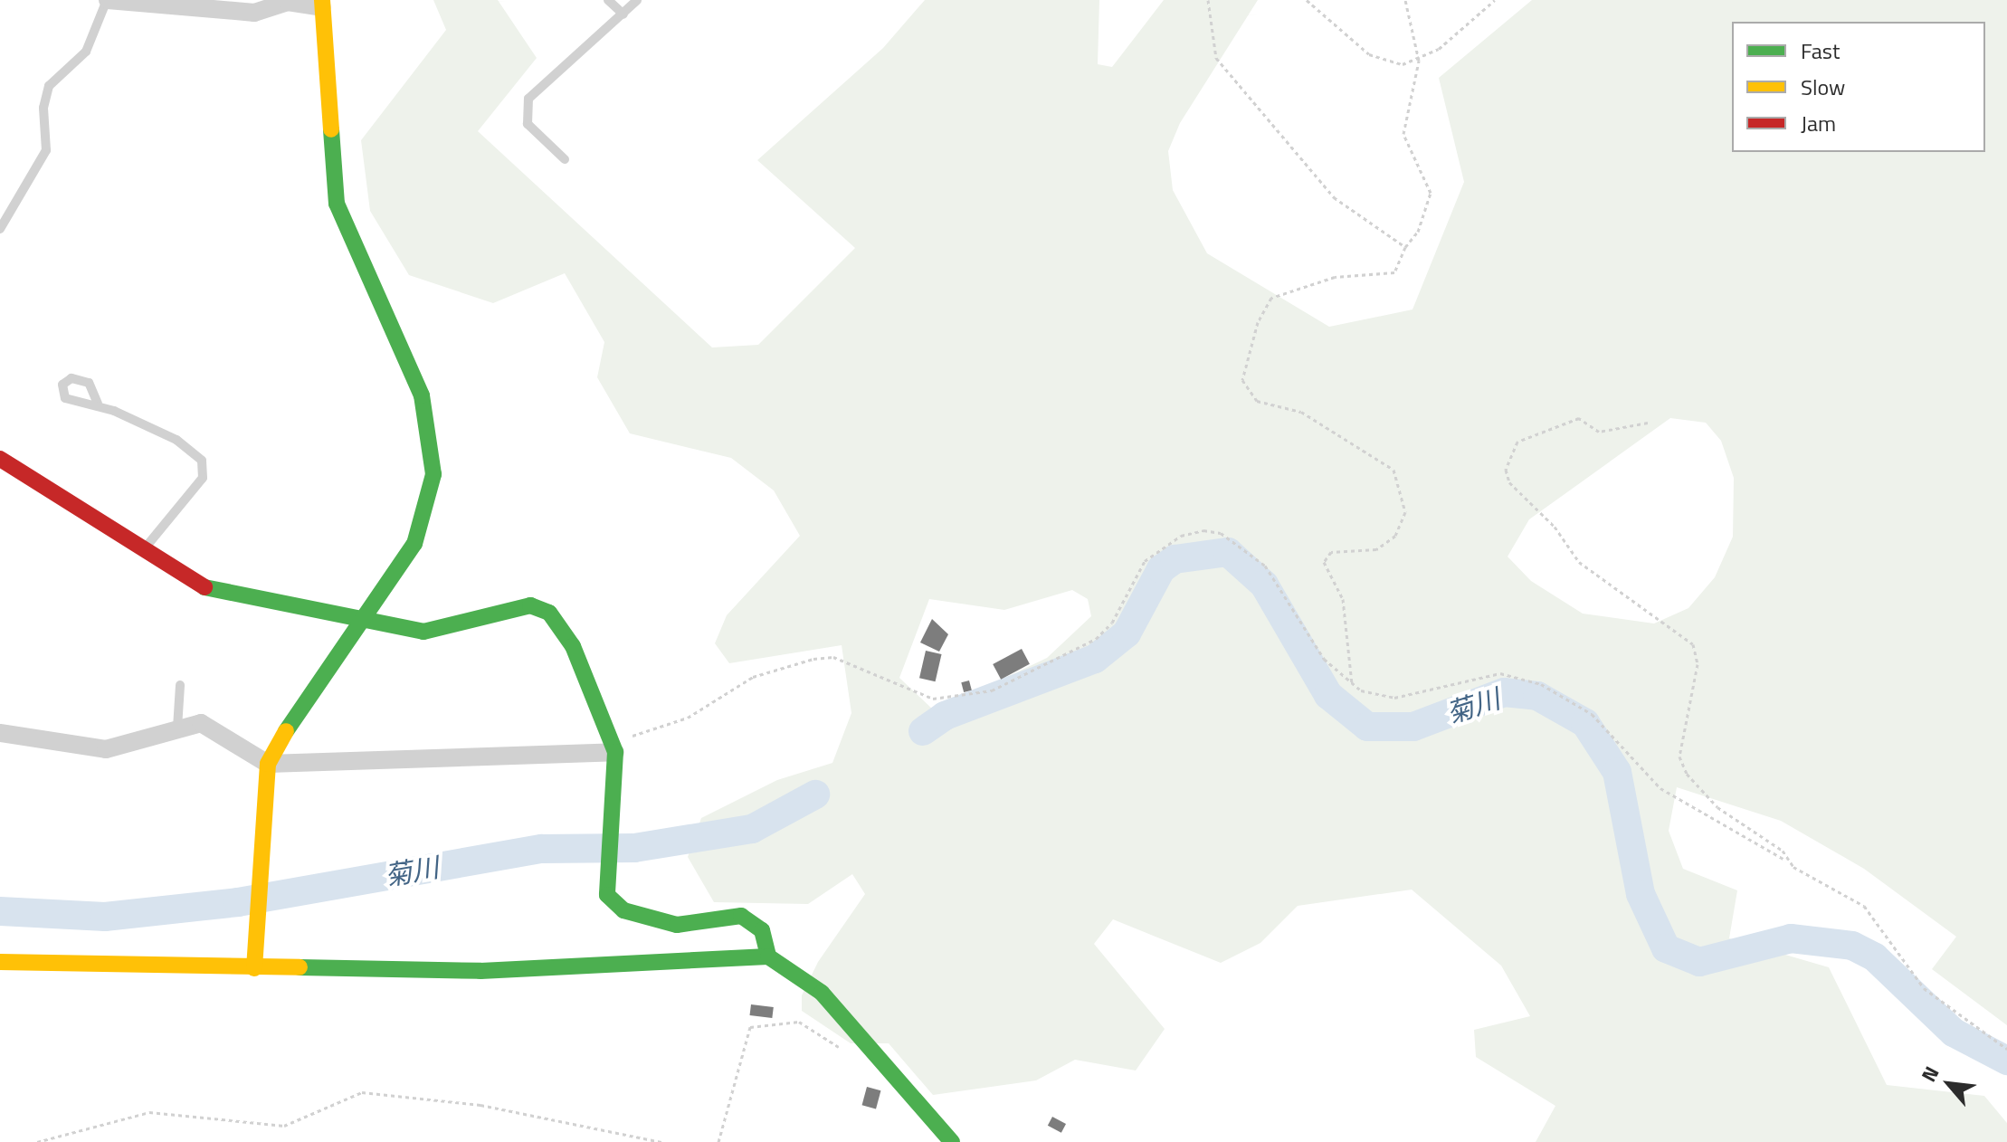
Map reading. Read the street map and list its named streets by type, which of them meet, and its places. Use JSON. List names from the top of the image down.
{
  "water": ["菊川"],
  "legend": ["Fast", "Slow", "Jam"],
  "north": "top left"
}
